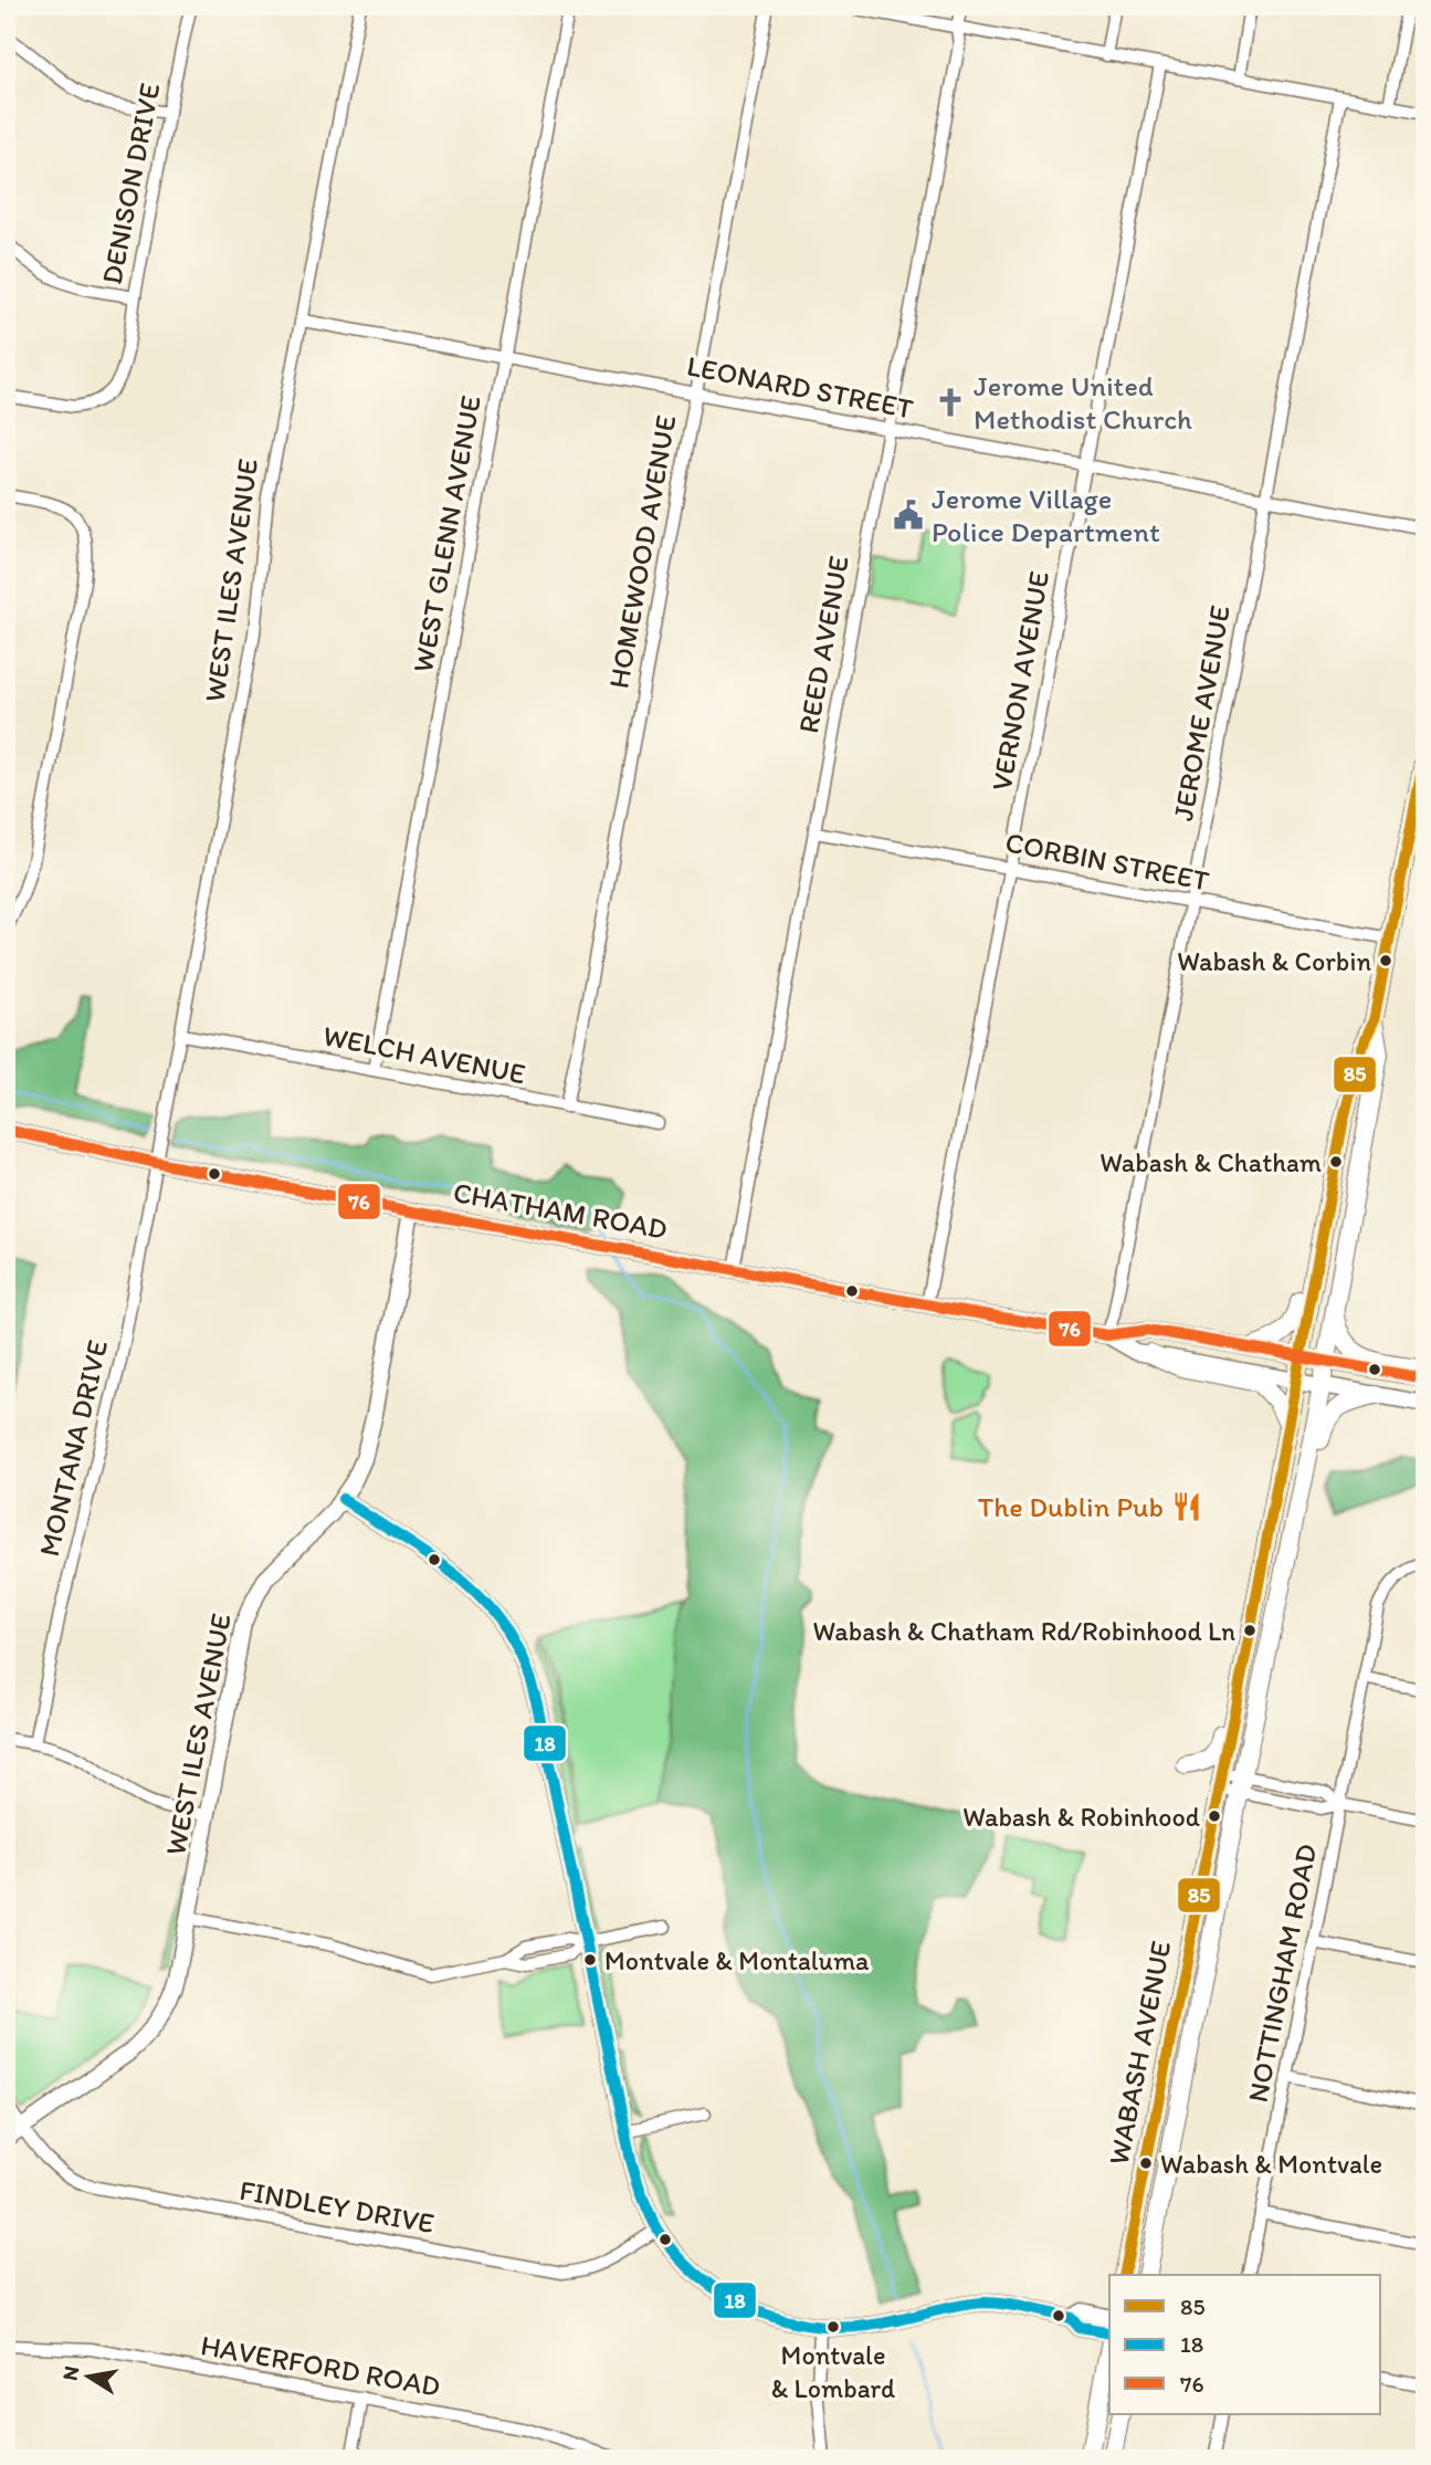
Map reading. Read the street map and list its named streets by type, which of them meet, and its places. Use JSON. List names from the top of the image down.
{
  "streets": {
    "main road": ["WABASH AVENUE"],
    "street": [
      "DENISON DRIVE",
      "LEONARD STREET",
      "WEST GLENN AVENUE",
      "HOMEWOOD AVENUE",
      "WEST ILES AVENUE",
      "REED AVENUE",
      "VERNON AVENUE",
      "JEROME AVENUE",
      "CORBIN STREET",
      "WELCH AVENUE",
      "CHATHAM ROAD",
      "MONTANA DRIVE",
      "NOTTINGHAM ROAD",
      "FINDLEY DRIVE",
      "HAVERFORD ROAD"
    ]
  },
  "crossings": [
    ["LEONARD STREET", "WEST GLENN AVENUE"],
    ["LEONARD STREET", "HOMEWOOD AVENUE"],
    ["LEONARD STREET", "WEST ILES AVENUE"],
    ["LEONARD STREET", "REED AVENUE"],
    ["LEONARD STREET", "VERNON AVENUE"],
    ["LEONARD STREET", "JEROME AVENUE"],
    ["WEST GLENN AVENUE", "WELCH AVENUE"],
    ["HOMEWOOD AVENUE", "WELCH AVENUE"],
    ["WEST ILES AVENUE", "WELCH AVENUE"],
    ["WEST ILES AVENUE", "CHATHAM ROAD"],
    ["WEST ILES AVENUE", "MONTANA DRIVE"],
    ["WEST ILES AVENUE", "FINDLEY DRIVE"],
    ["REED AVENUE", "CORBIN STREET"],
    ["REED AVENUE", "CHATHAM ROAD"],
    ["VERNON AVENUE", "CORBIN STREET"],
    ["VERNON AVENUE", "CHATHAM ROAD"],
    ["JEROME AVENUE", "CORBIN STREET"],
    ["JEROME AVENUE", "CHATHAM ROAD"],
    ["CORBIN STREET", "WABASH AVENUE"],
    ["CHATHAM ROAD", "MONTANA DRIVE"],
    ["CHATHAM ROAD", "WABASH AVENUE"]
  ],
  "places": {
    "church": ["Jerome United Methodist Church"],
    "public building": ["Jerome Village Police Department"],
    "other": [
      "Wabash & Corbin",
      "Wabash & Chatham",
      "Wabash & Chatham Rd/Robinhood Ln",
      "Wabash & Robinhood",
      "Montvale & Montaluma",
      "Wabash & Montvale",
      "Montvale & Lombard"
    ],
    "restaurant": ["The Dublin Pub"]
  },
  "lines": ["transit line 85", "transit line 76", "transit line 18"],
  "legend": ["85", "18", "76"],
  "north": "left"
}
